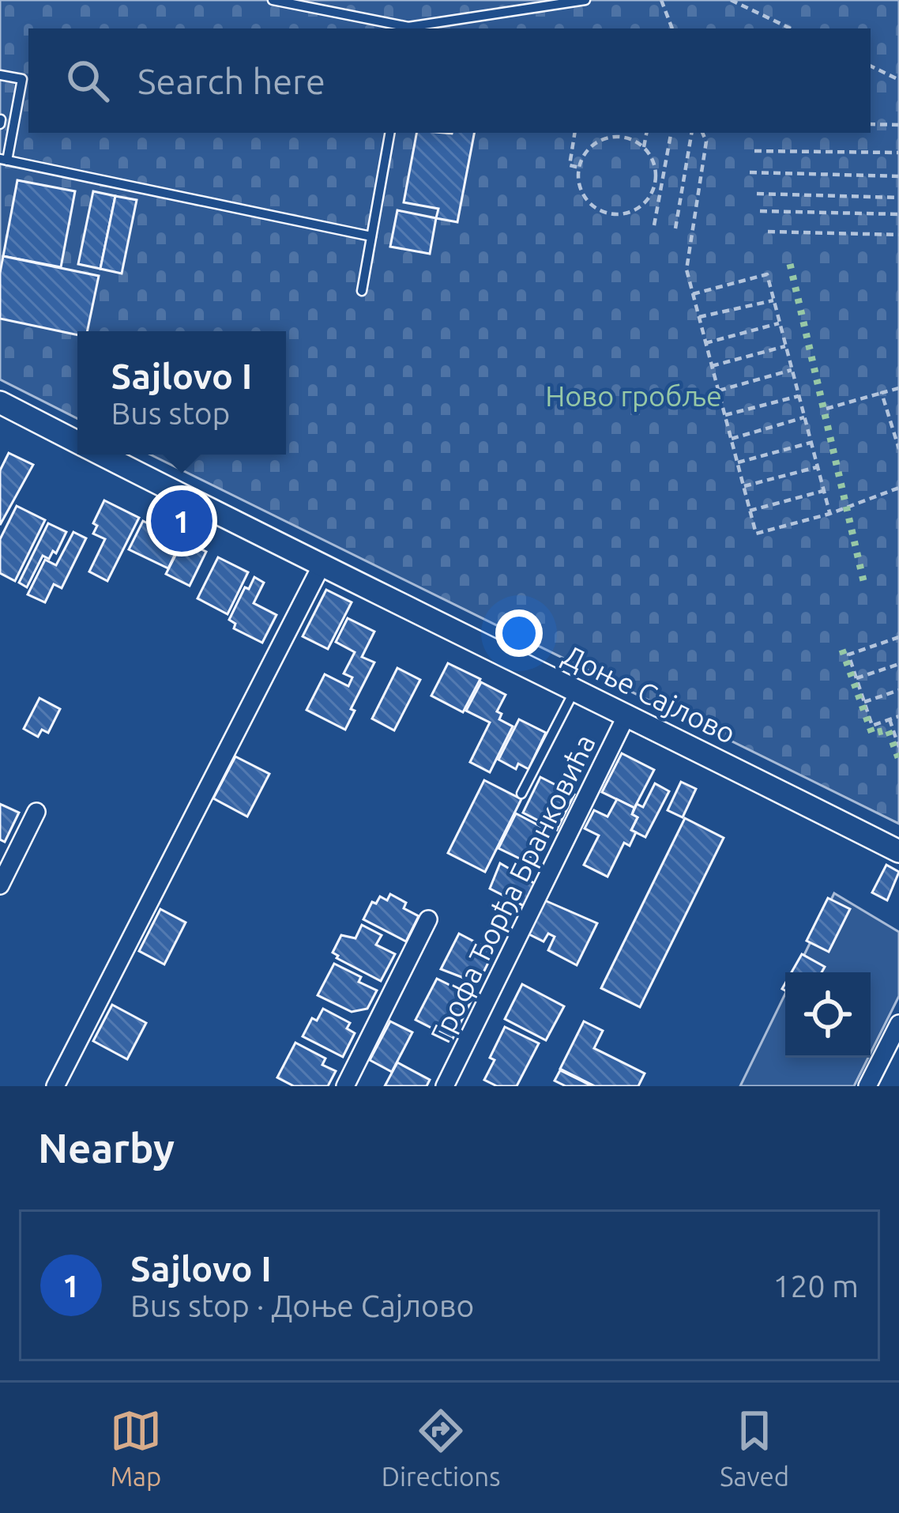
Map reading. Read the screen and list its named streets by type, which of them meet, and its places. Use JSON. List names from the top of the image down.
{
  "streets": {
    "street": ["Доње Сајлово", "Грофа Ђорђа Бранковића"]
  },
  "crossings": [
    ["Доње Сајлово", "Грофа Ђорђа Бранковића"]
  ],
  "parks": ["Ново гробље"],
  "page": {
    "search": "Search here",
    "popup": ["Sajlovo I", "Bus stop"],
    "pins": "1",
    "heading": "Nearby",
    "list": [
      {
        "mark": "1",
        "name": "Sajlovo I",
        "note": "Bus stop · Доње Сајлово",
        "value": "120 m"
      }
    ],
    "nav": ["Map", "Directions", "Saved"]
  }
}
